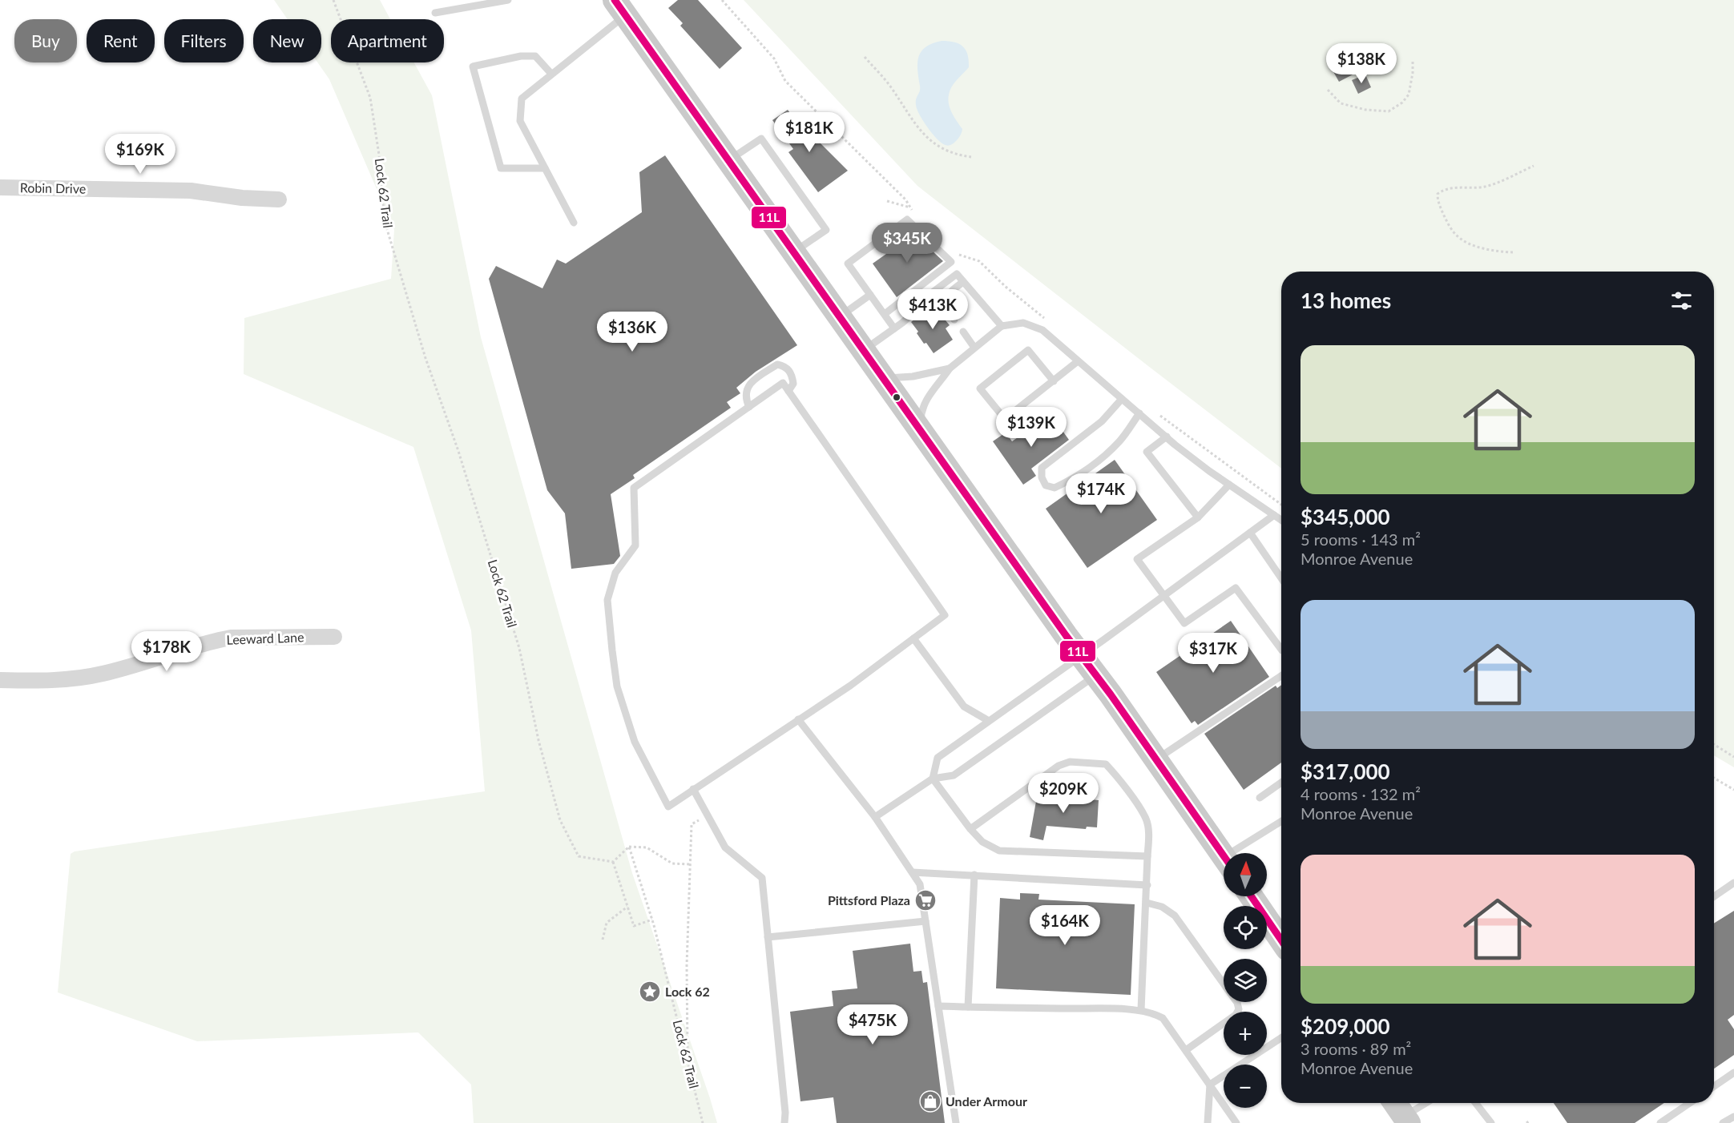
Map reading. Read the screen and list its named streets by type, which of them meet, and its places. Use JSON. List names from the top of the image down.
{
  "streets": {
    "street": ["Robin Drive", "Leeward Lane"],
    "path": ["Lock 62 Trail"]
  },
  "places": {
    "supermarket": ["Pittsford Plaza"],
    "place": ["Lock 62"],
    "shop": ["Under Armour"]
  },
  "lines": ["transit line 11L"],
  "north": "top",
  "page": {
    "chip": [
      "Buy",
      "Rent",
      "Filters",
      "New",
      "Apartment"
    ],
    "price": [
      "$138K",
      "$181K",
      "$169K",
      "$345K",
      "$413K",
      "$136K",
      "$139K",
      "$174K",
      "$178K",
      "$317K",
      "$209K",
      "$164K",
      "$475K"
    ],
    "heading": "13 homes",
    "list": [
      {
        "name": "$345,000",
        "note": "5 rooms · 143 m² · Monroe Avenue"
      },
      {
        "name": "$317,000",
        "note": "4 rooms · 132 m² · Monroe Avenue"
      },
      {
        "name": "$209,000",
        "note": "3 rooms · 89 m² · Monroe Avenue"
      }
    ],
    "map_buttons": ["+", "−"]
  }
}
